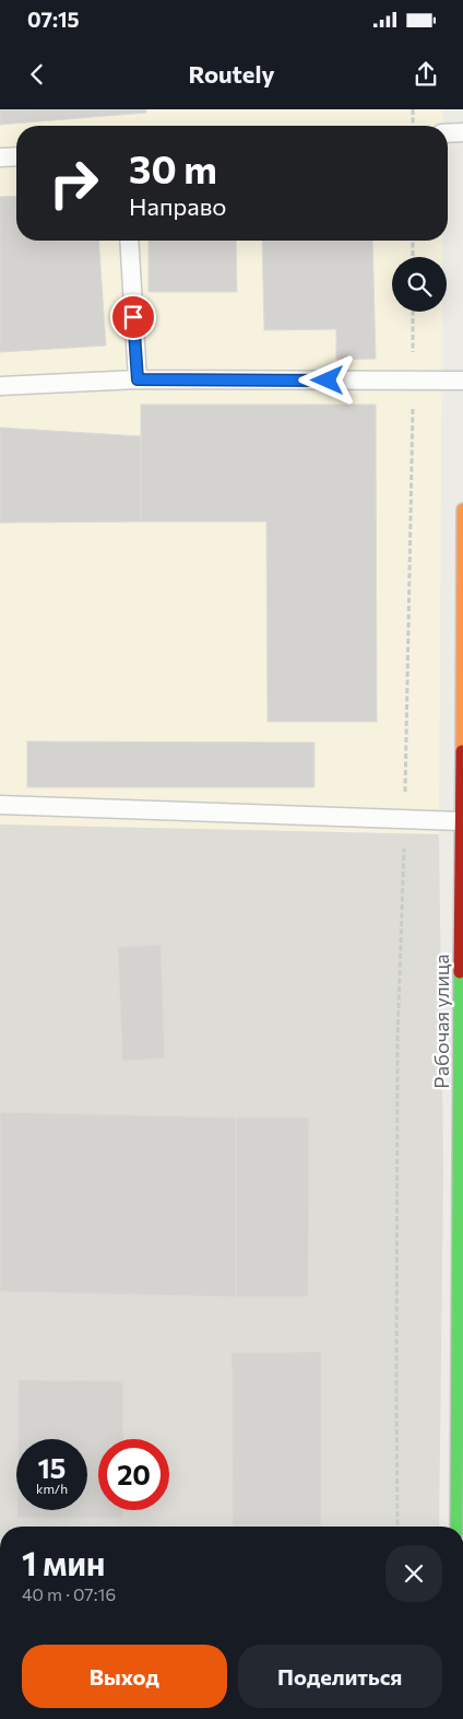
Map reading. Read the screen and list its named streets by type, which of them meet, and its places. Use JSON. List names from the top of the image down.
{
  "streets": {
    "street": ["Рабочая улица"]
  },
  "page": {
    "status": "07:15",
    "header": "Routely",
    "turn": ["30 m", "Направо"],
    "speed": "15 km/h",
    "limit": "20",
    "heading": ["1 мин", "40 m · 07:16"],
    "buttons": ["Выход", "Поделиться"]
  }
}
